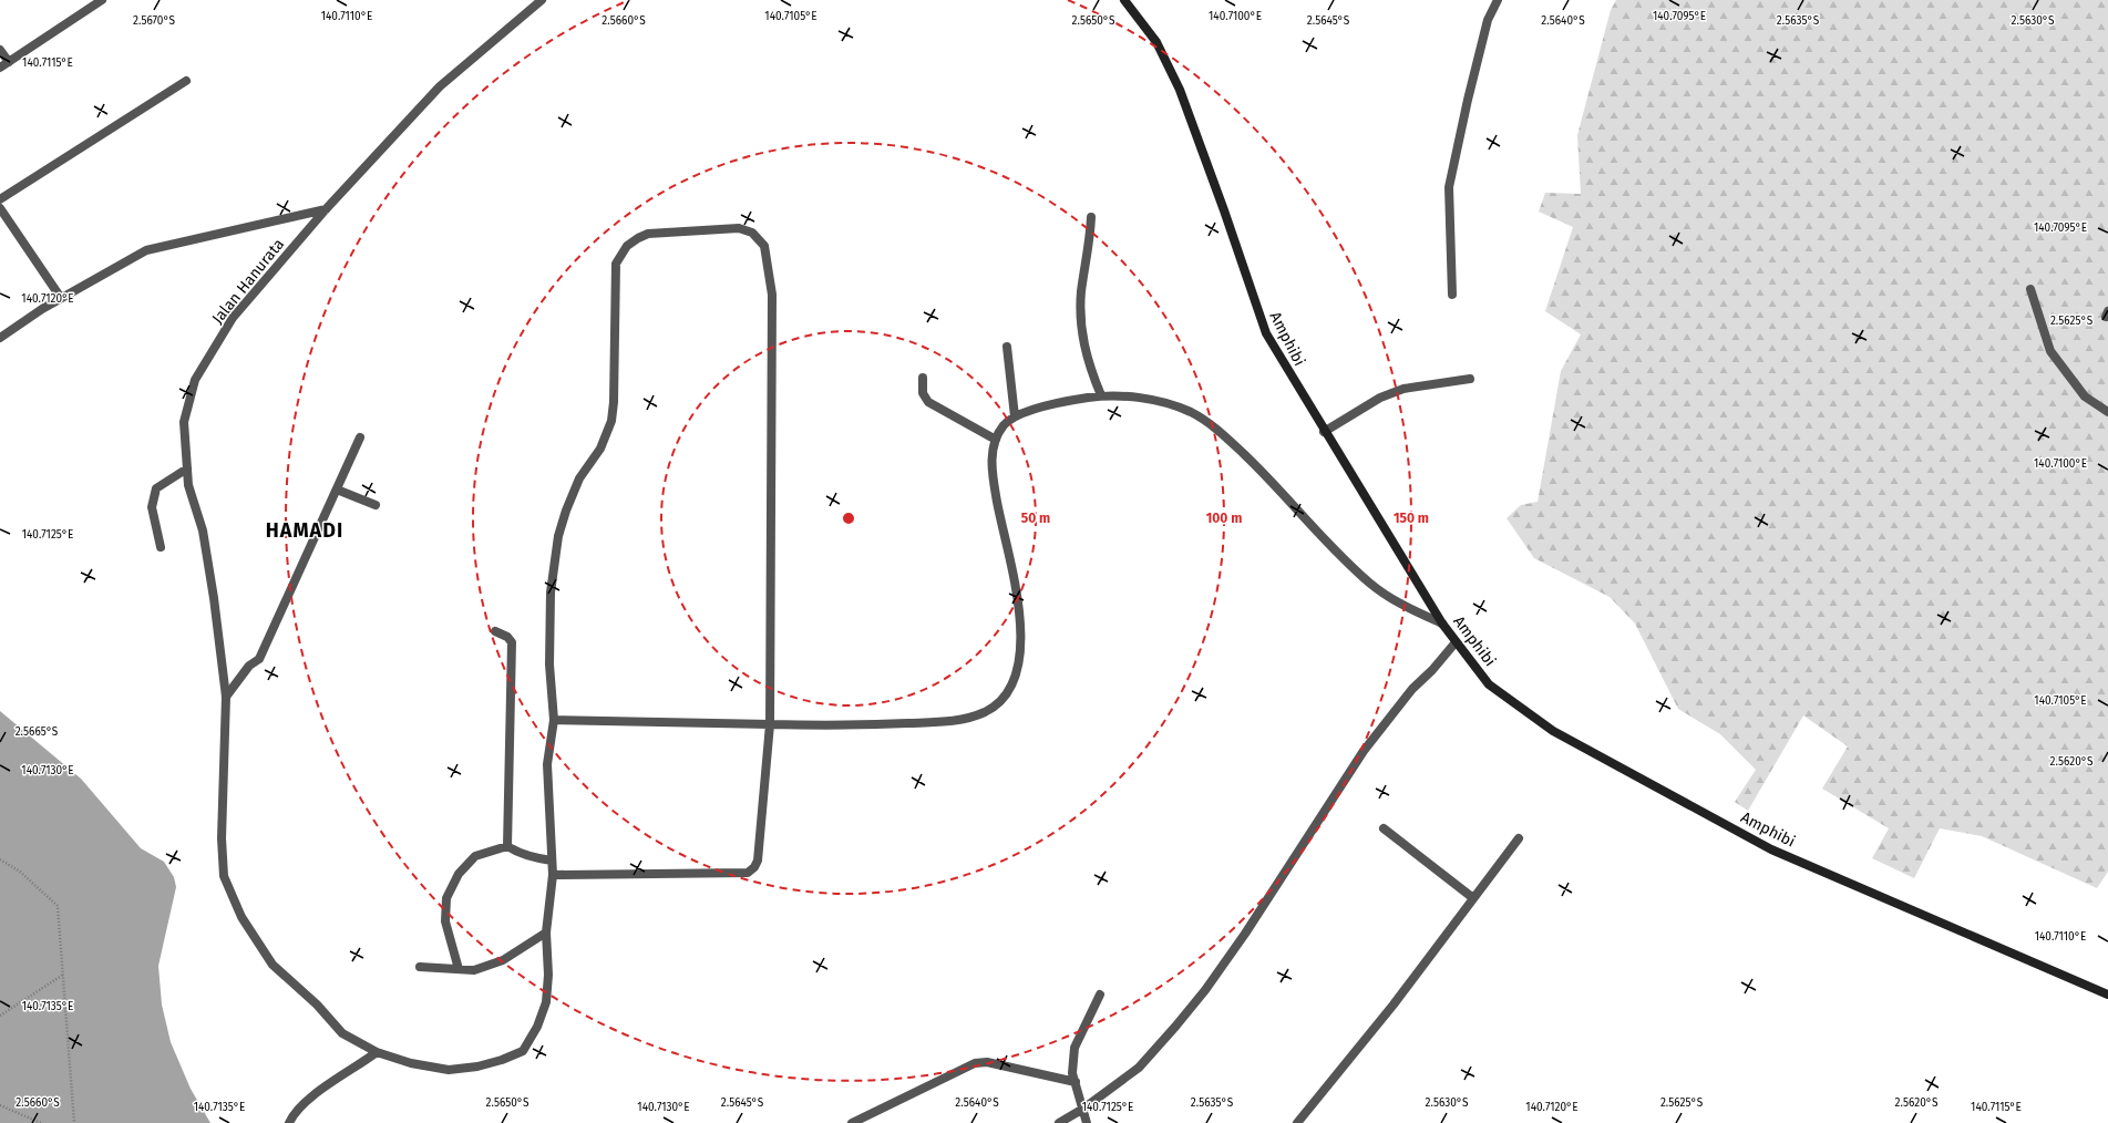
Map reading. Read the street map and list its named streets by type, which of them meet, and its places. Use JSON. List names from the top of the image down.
{
  "streets": {
    "main road": ["Amphibi"],
    "street": ["Jalan Hanurata"]
  },
  "districts": ["HAMADI"],
  "coordinates": [
    "140.7110°E",
    "140.7105°E",
    "140.7100°E",
    "140.7095°E",
    "2.5670°S",
    "2.5660°S",
    "2.5650°S",
    "2.5645°S",
    "2.5640°S",
    "2.5635°S",
    "2.5630°S",
    "140.7115°E",
    "140.7120°E",
    "2.5625°S",
    "140.7125°E",
    "2.5665°S",
    "2.5620°S",
    "140.7130°E",
    "140.7135°E"
  ],
  "rings": ["50 m", "100 m", "150 m"]
}
